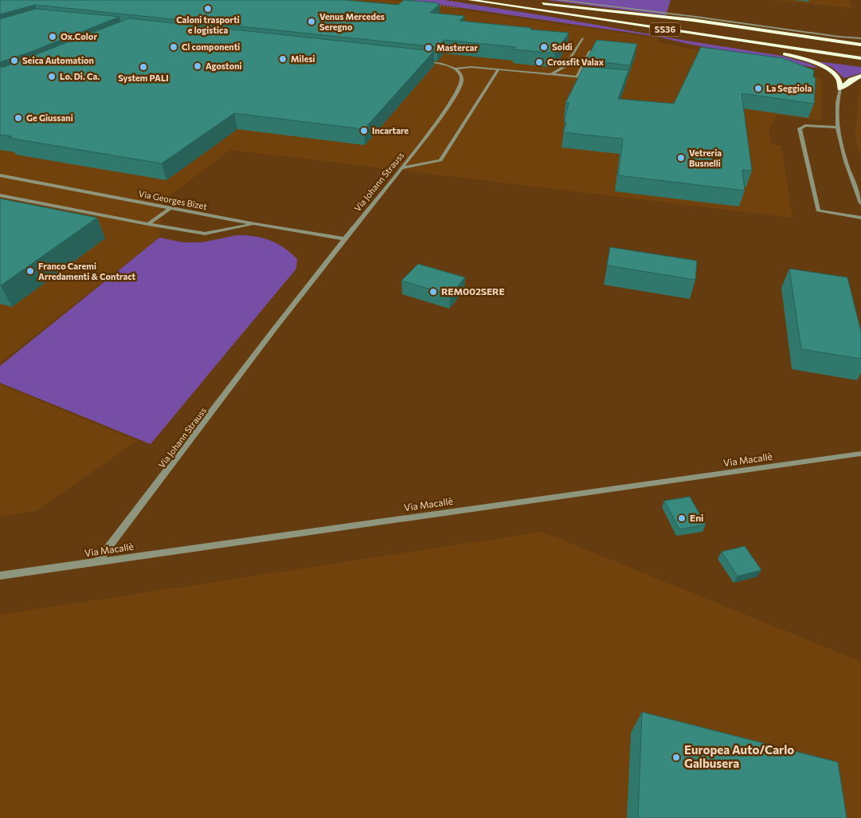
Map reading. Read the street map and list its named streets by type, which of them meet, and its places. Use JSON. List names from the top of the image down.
{
  "streets": {
    "highway": ["SS36"],
    "street": ["Via Johann Strauss", "Via Georges Bizet", "Via Macallè"]
  },
  "crossings": [
    ["Via Johann Strauss", "Via Georges Bizet"],
    ["Via Johann Strauss", "Via Macallè"]
  ],
  "places": [
    "Caloni trasporti e logistica",
    "Venus Mercedes Seregno",
    "Ox.Color",
    "Cl componenti",
    "Soldi",
    "Mastercar",
    "Milesi",
    "Seica Automation",
    "Crossfit Valax",
    "Agostoni",
    "System PALI",
    "Lo. Di. Ca.",
    "La Seggiola",
    "Ge Giussani",
    "Incartare",
    "Vetreria Busnelli",
    "Franco Caremi Arredamenti & Contract",
    "REM002SERE",
    "Eni",
    "Europea Auto/Carlo Galbusera"
  ]
}
